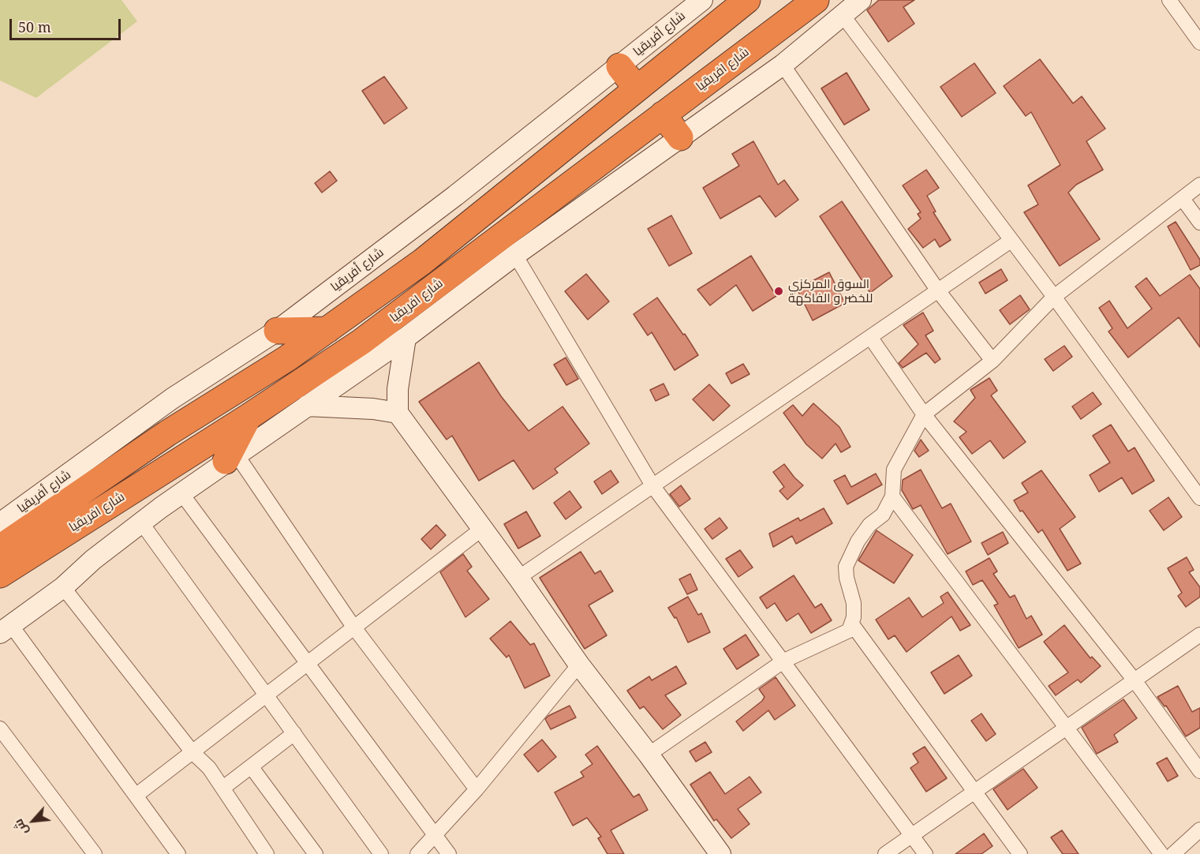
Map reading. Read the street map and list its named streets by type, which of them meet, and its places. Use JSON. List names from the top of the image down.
{
  "streets": {
    "highway": ["شارع افريقيا"],
    "street": ["شارع أفريقيا"]
  },
  "places": ["السوق المركزي للخضر و الفاكهة"],
  "scale_bar": "50 m",
  "north": "bottom left"
}
